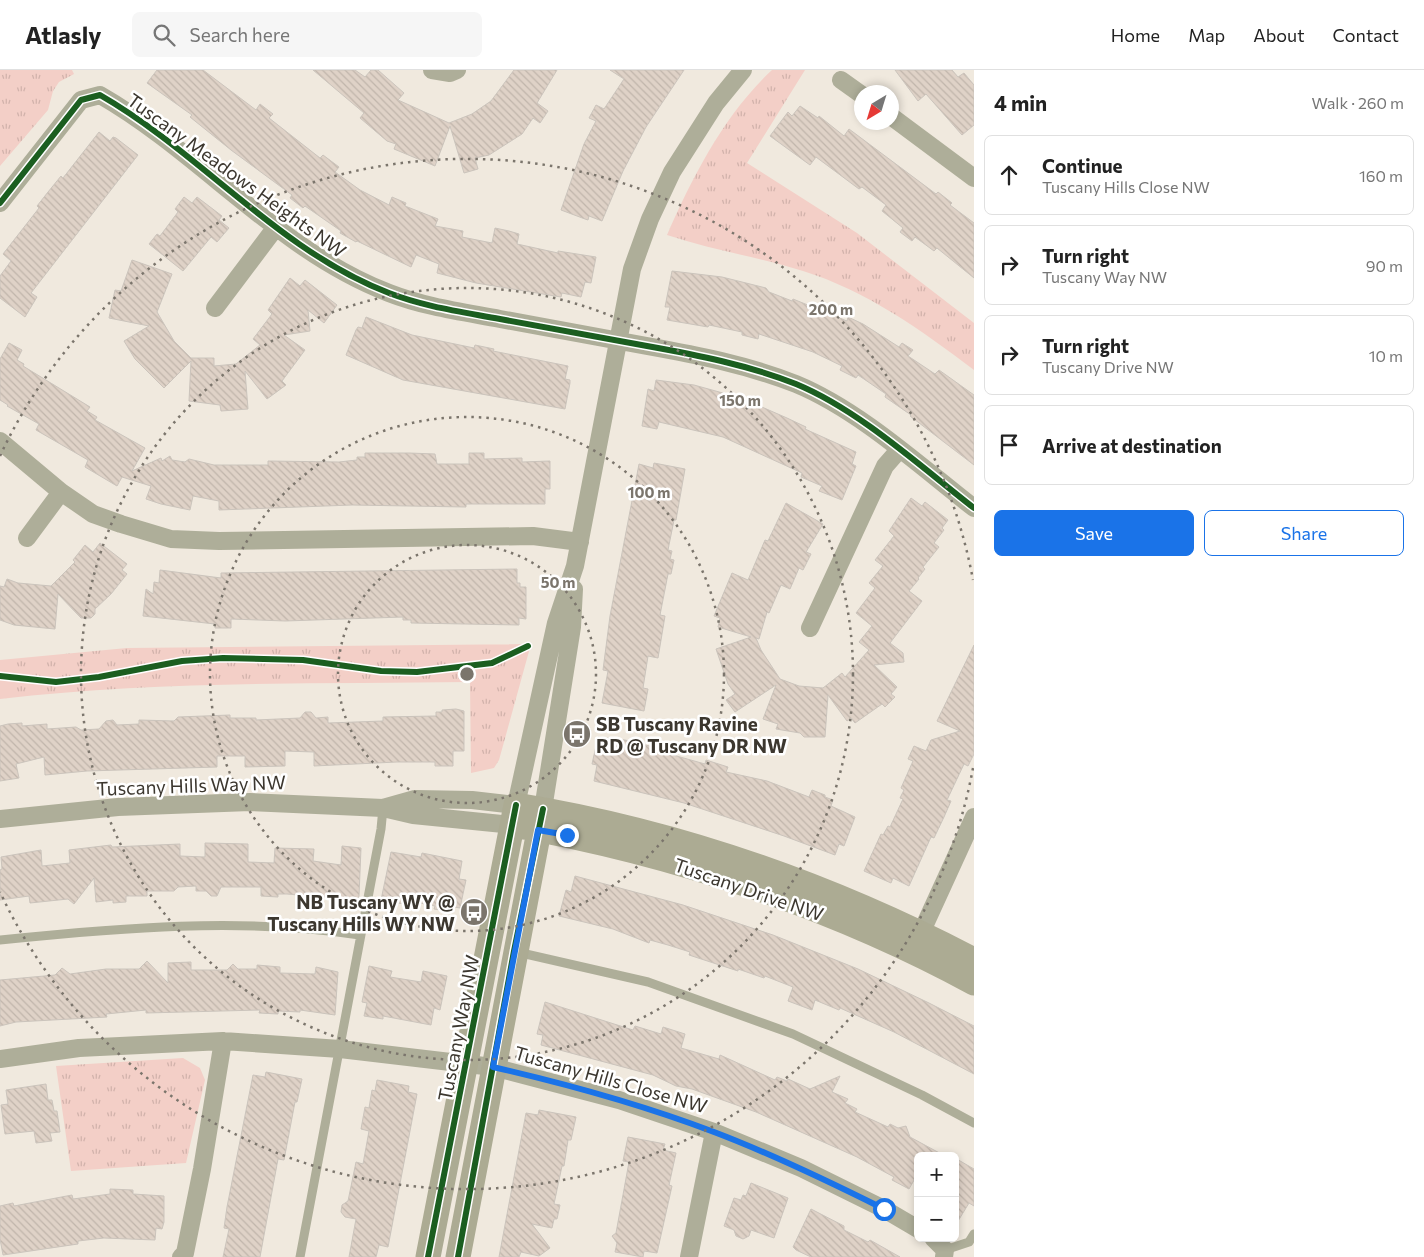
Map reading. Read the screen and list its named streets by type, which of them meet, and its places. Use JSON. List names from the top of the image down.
{
  "streets": {
    "street": [
      "Tuscany Meadows Heights NW",
      "Tuscany Hills Way NW",
      "Tuscany Drive NW",
      "Tuscany Way NW",
      "Tuscany Hills Close NW"
    ]
  },
  "crossings": [
    ["Tuscany Hills Way NW", "Tuscany Drive NW"],
    ["Tuscany Hills Way NW", "Tuscany Way NW"],
    ["Tuscany Drive NW", "Tuscany Way NW"],
    ["Tuscany Way NW", "Tuscany Hills Close NW"]
  ],
  "places": {
    "bus stop": ["SB Tuscany Ravine RD @ Tuscany DR NW", "NB Tuscany WY @ Tuscany Hills WY NW"]
  },
  "north": "bottom left",
  "page": {
    "header": "Atlasly",
    "search": "Search here",
    "nav": [
      "Home",
      "Map",
      "About",
      "Contact"
    ],
    "heading": ["4 min", "Walk · 260 m"],
    "list": [
      ["Continue", "Tuscany Hills Close NW", "160 m"],
      ["Turn right", "Tuscany Way NW", "90 m"],
      ["Turn right", "Tuscany Drive NW", "10 m"],
      "Arrive at destination"
    ],
    "buttons": ["Save", "Share"],
    "map_buttons": ["+", "−"]
  },
  "rings": [
    "200 m",
    "150 m",
    "100 m",
    "50 m"
  ]
}
